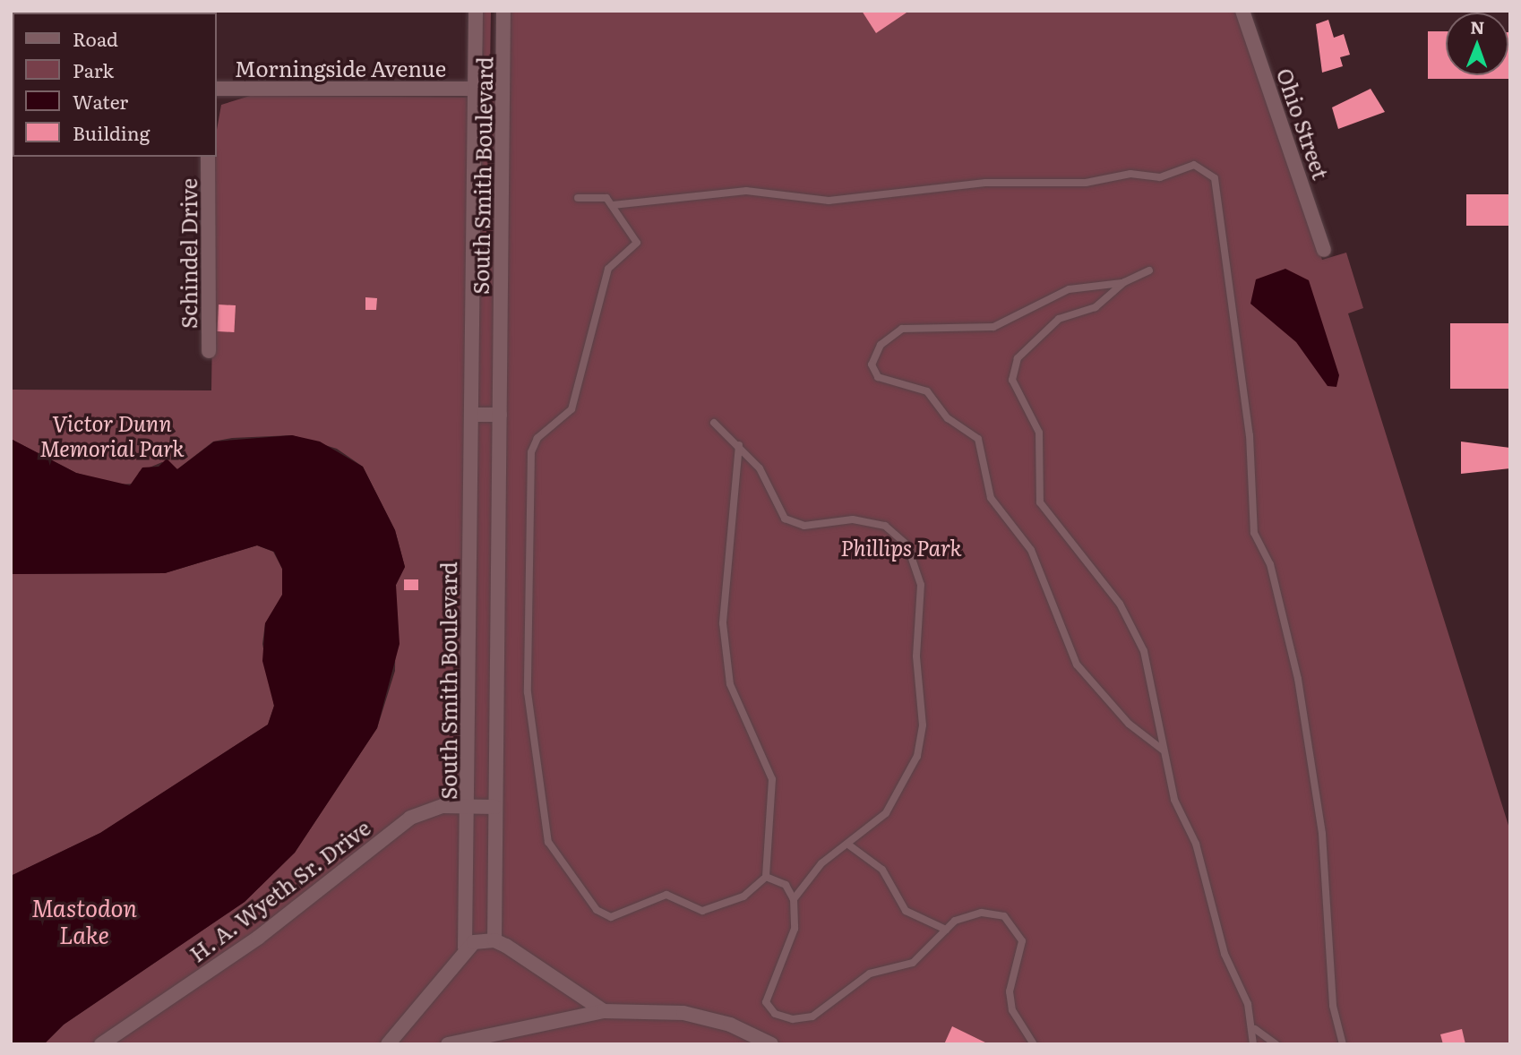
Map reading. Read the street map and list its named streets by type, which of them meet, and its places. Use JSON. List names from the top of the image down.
{
  "streets": {
    "street": [
      "Morningside Avenue",
      "Ohio Street",
      "South Smith Boulevard",
      "Schindel Drive",
      "H. A. Wyeth Sr. Drive"
    ]
  },
  "crossings": [
    ["Morningside Avenue", "South Smith Boulevard"],
    ["South Smith Boulevard", "H. A. Wyeth Sr. Drive"]
  ],
  "water": ["Mastodon Lake"],
  "parks": ["Victor Dunn Memorial Park", "Phillips Park"],
  "legend": [
    "Road",
    "Park",
    "Water",
    "Building"
  ],
  "north": "top"
}
